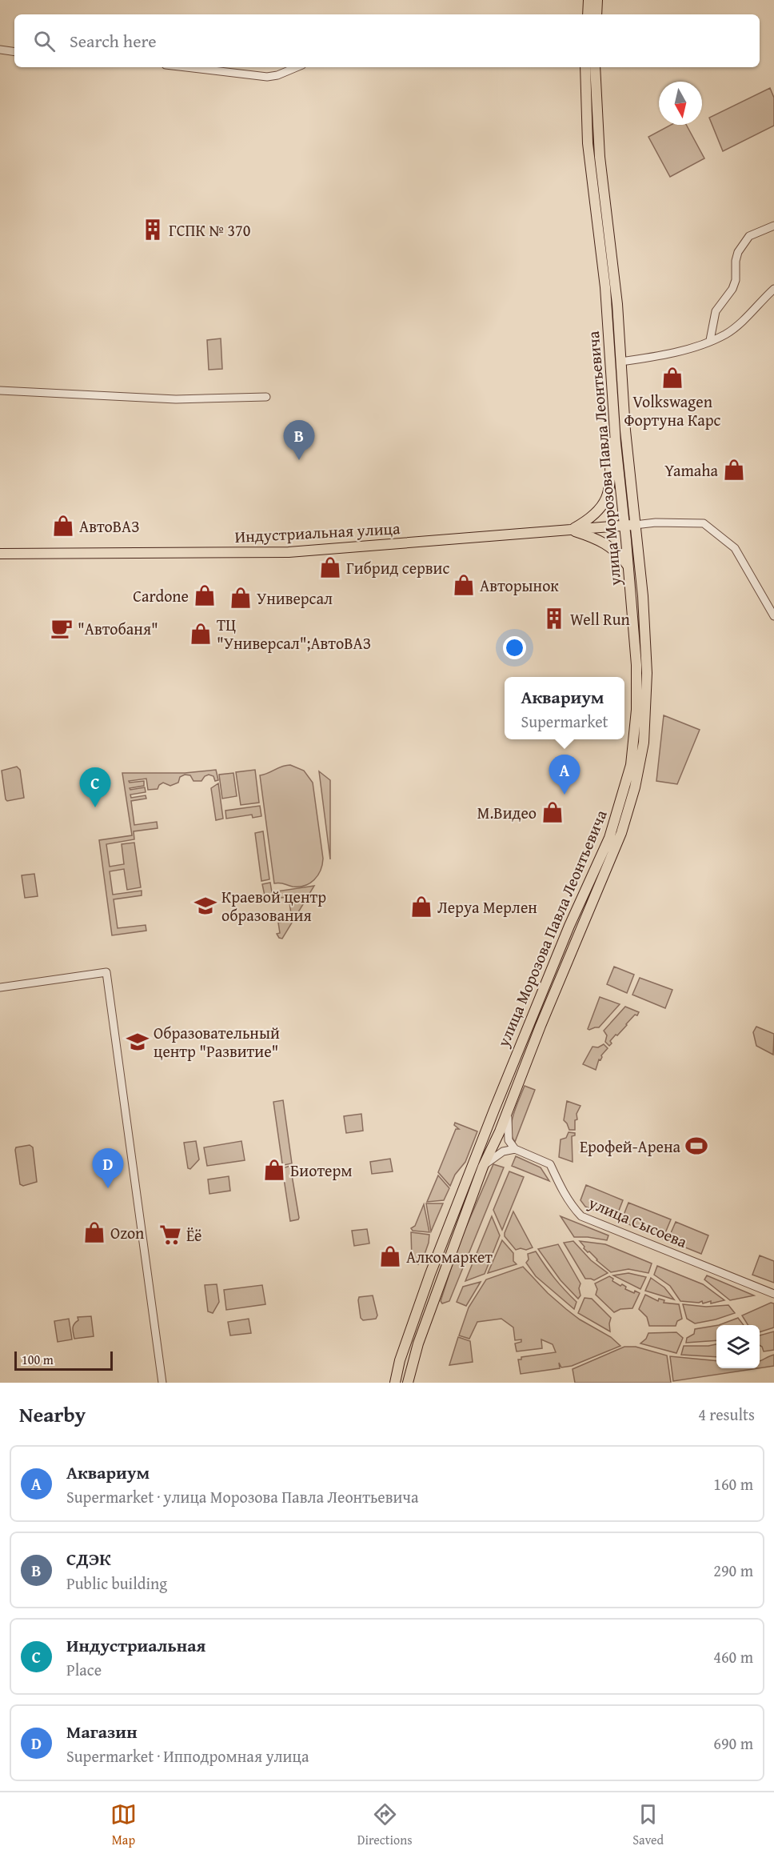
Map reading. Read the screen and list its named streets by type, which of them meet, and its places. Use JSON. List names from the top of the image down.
{
  "streets": {
    "main road": ["улица Морозова Павла Леонтьевича", "Индустриальная улица"],
    "street": ["улица Сысоева"]
  },
  "crossings": [
    ["улица Морозова Павла Леонтьевича", "Индустриальная улица"]
  ],
  "places": {
    "building": ["ГСПК № 370", "Well Run"],
    "shop": [
      "Volkswagen Фортуна Карс",
      "Yamaha",
      "АвтоВАЗ",
      "Гибрид сервис",
      "Авторынок",
      "Cardone",
      "Универсал",
      "ТЦ \"Универсал\";АвтоВАЗ",
      "М.Видео",
      "Леруа Мерлен",
      "Биотерм",
      "Ozon",
      "Алкомаркет"
    ],
    "cafe": ["\"Автобаня\""],
    "school or university": ["Краевой центр образования", "Образовательный центр \"Развитие\""],
    "sports": ["Ерофей-Арена"],
    "supermarket": ["Ёё"]
  },
  "scale_bar": "100 m",
  "north": "bottom",
  "page": {
    "search": "Search here",
    "pins": [
      "B",
      "A",
      "C",
      "D"
    ],
    "popup": ["Аквариум", "Supermarket"],
    "scale": "100 m",
    "heading": ["Nearby", "4 results"],
    "list": [
      {
        "mark": "A",
        "name": "Аквариум",
        "note": "Supermarket · улица Морозова Павла Леонтьевича",
        "value": "160 m"
      },
      {
        "mark": "B",
        "name": "СДЭК",
        "note": "Public building",
        "value": "290 m"
      },
      {
        "mark": "C",
        "name": "Индустриальная",
        "note": "Place",
        "value": "460 m"
      },
      {
        "mark": "D",
        "name": "Магазин",
        "note": "Supermarket · Ипподромная улица",
        "value": "690 m"
      }
    ],
    "nav": ["Map", "Directions", "Saved"]
  }
}
